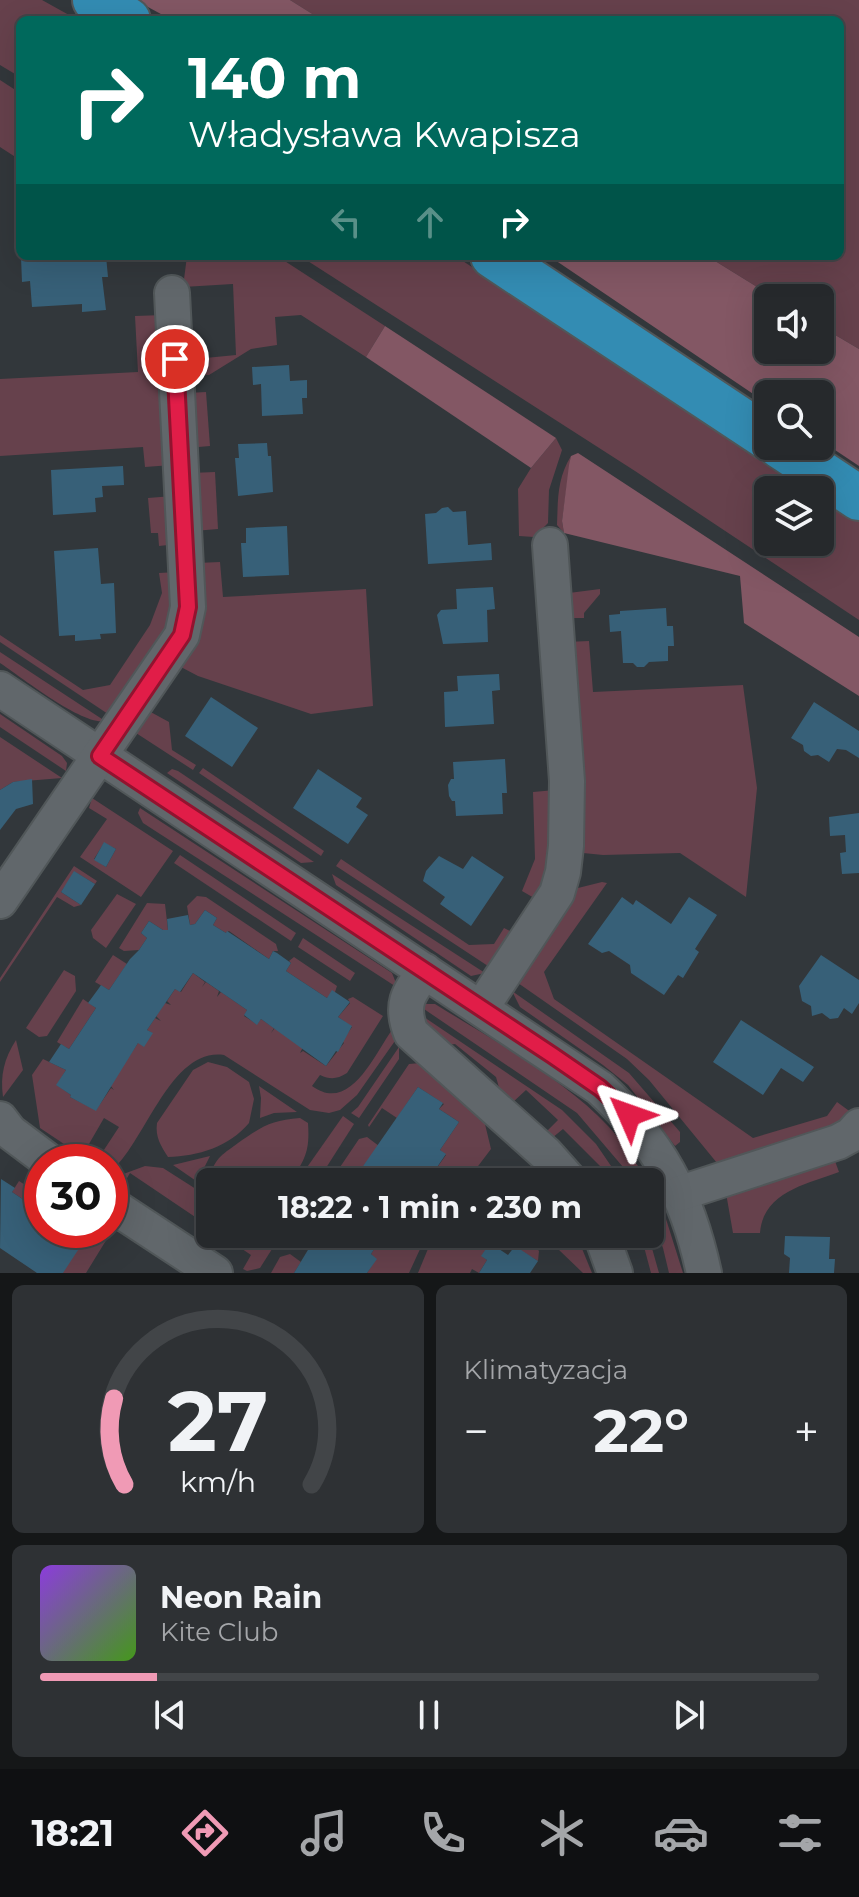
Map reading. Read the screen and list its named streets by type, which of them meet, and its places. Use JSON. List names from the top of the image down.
{
  "page": {
    "turn": ["140 m", "Władysława Kwapisza"],
    "limit": "30",
    "trip": "18:22 · 1 min · 230 m",
    "tile": "Klimatyzacja",
    "heat": ["−", "22°", "+"],
    "song": ["Neon Rain", "Kite Club"],
    "tabs": "18:21",
    "gauge": ["27", "km/h"]
  }
}
